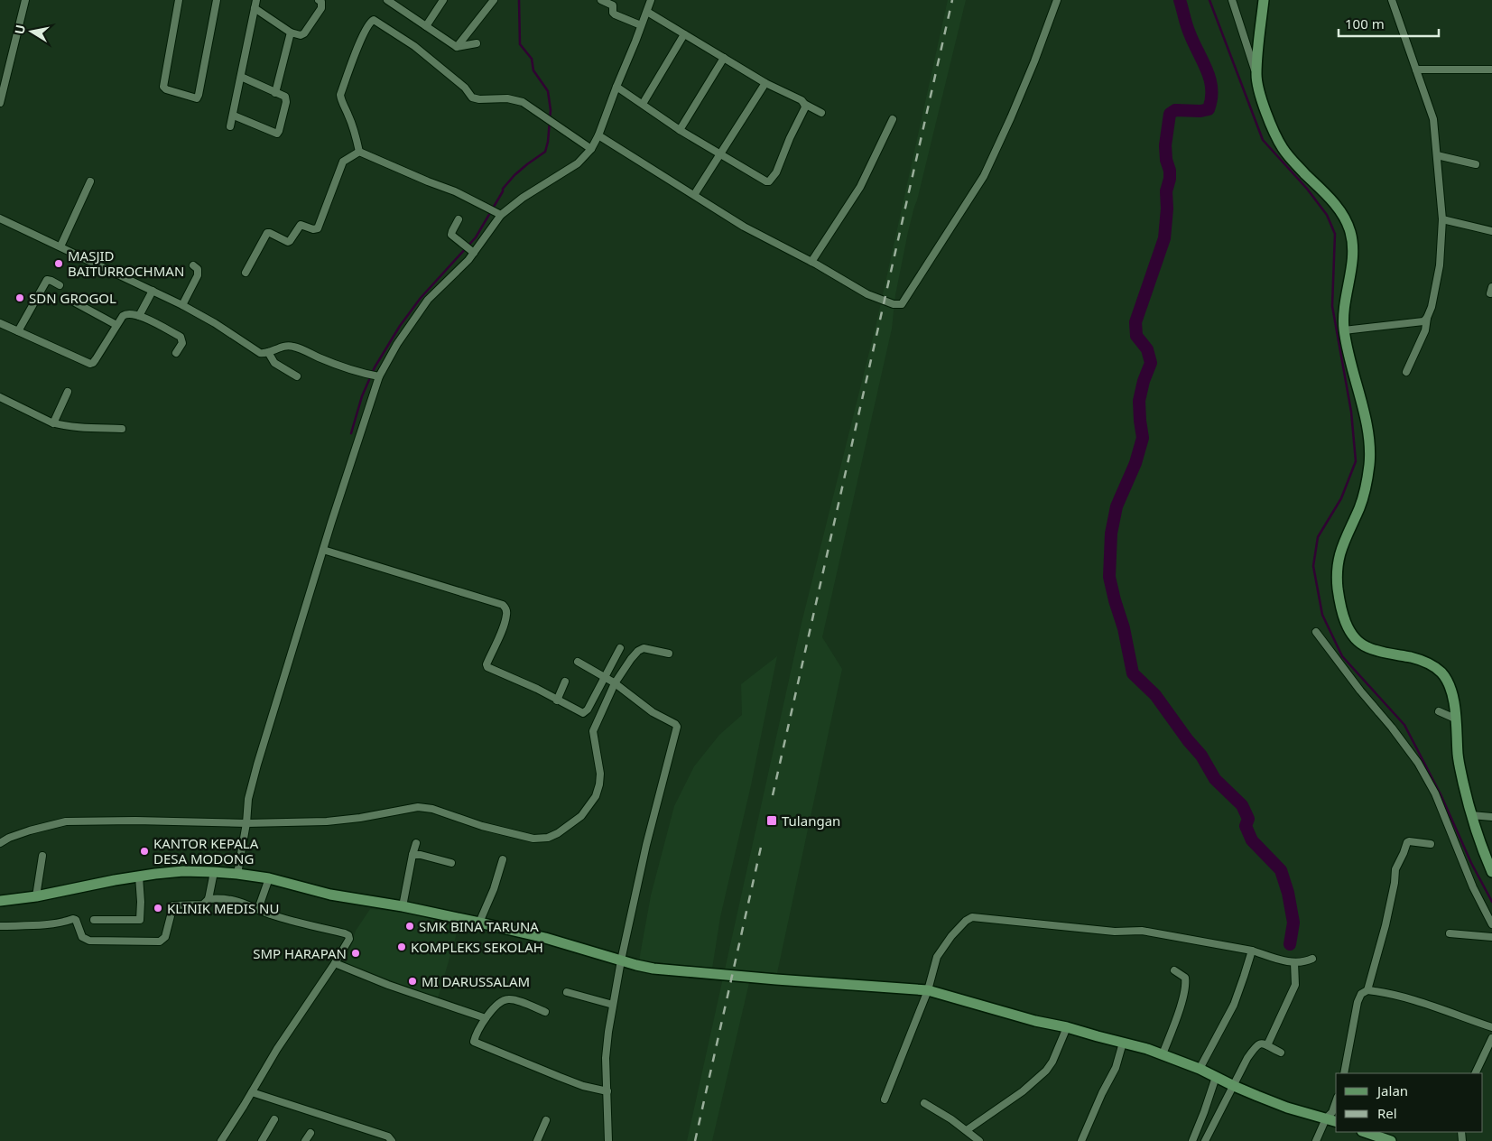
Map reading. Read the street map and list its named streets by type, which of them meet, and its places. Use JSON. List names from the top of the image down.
{
  "places": {
    "other": [
      "MASJID BAITURROCHMAN",
      "SDN GROGOL",
      "KANTOR KEPALA DESA MODONG",
      "KLINIK MEDIS NU",
      "SMK BINA TARUNA",
      "KOMPLEKS SEKOLAH",
      "SMP HARAPAN",
      "MI DARUSSALAM"
    ],
    "transit": ["Tulangan"]
  },
  "legend": ["Jalan", "Rel"],
  "scale_bar": "100 m",
  "north": "left"
}
